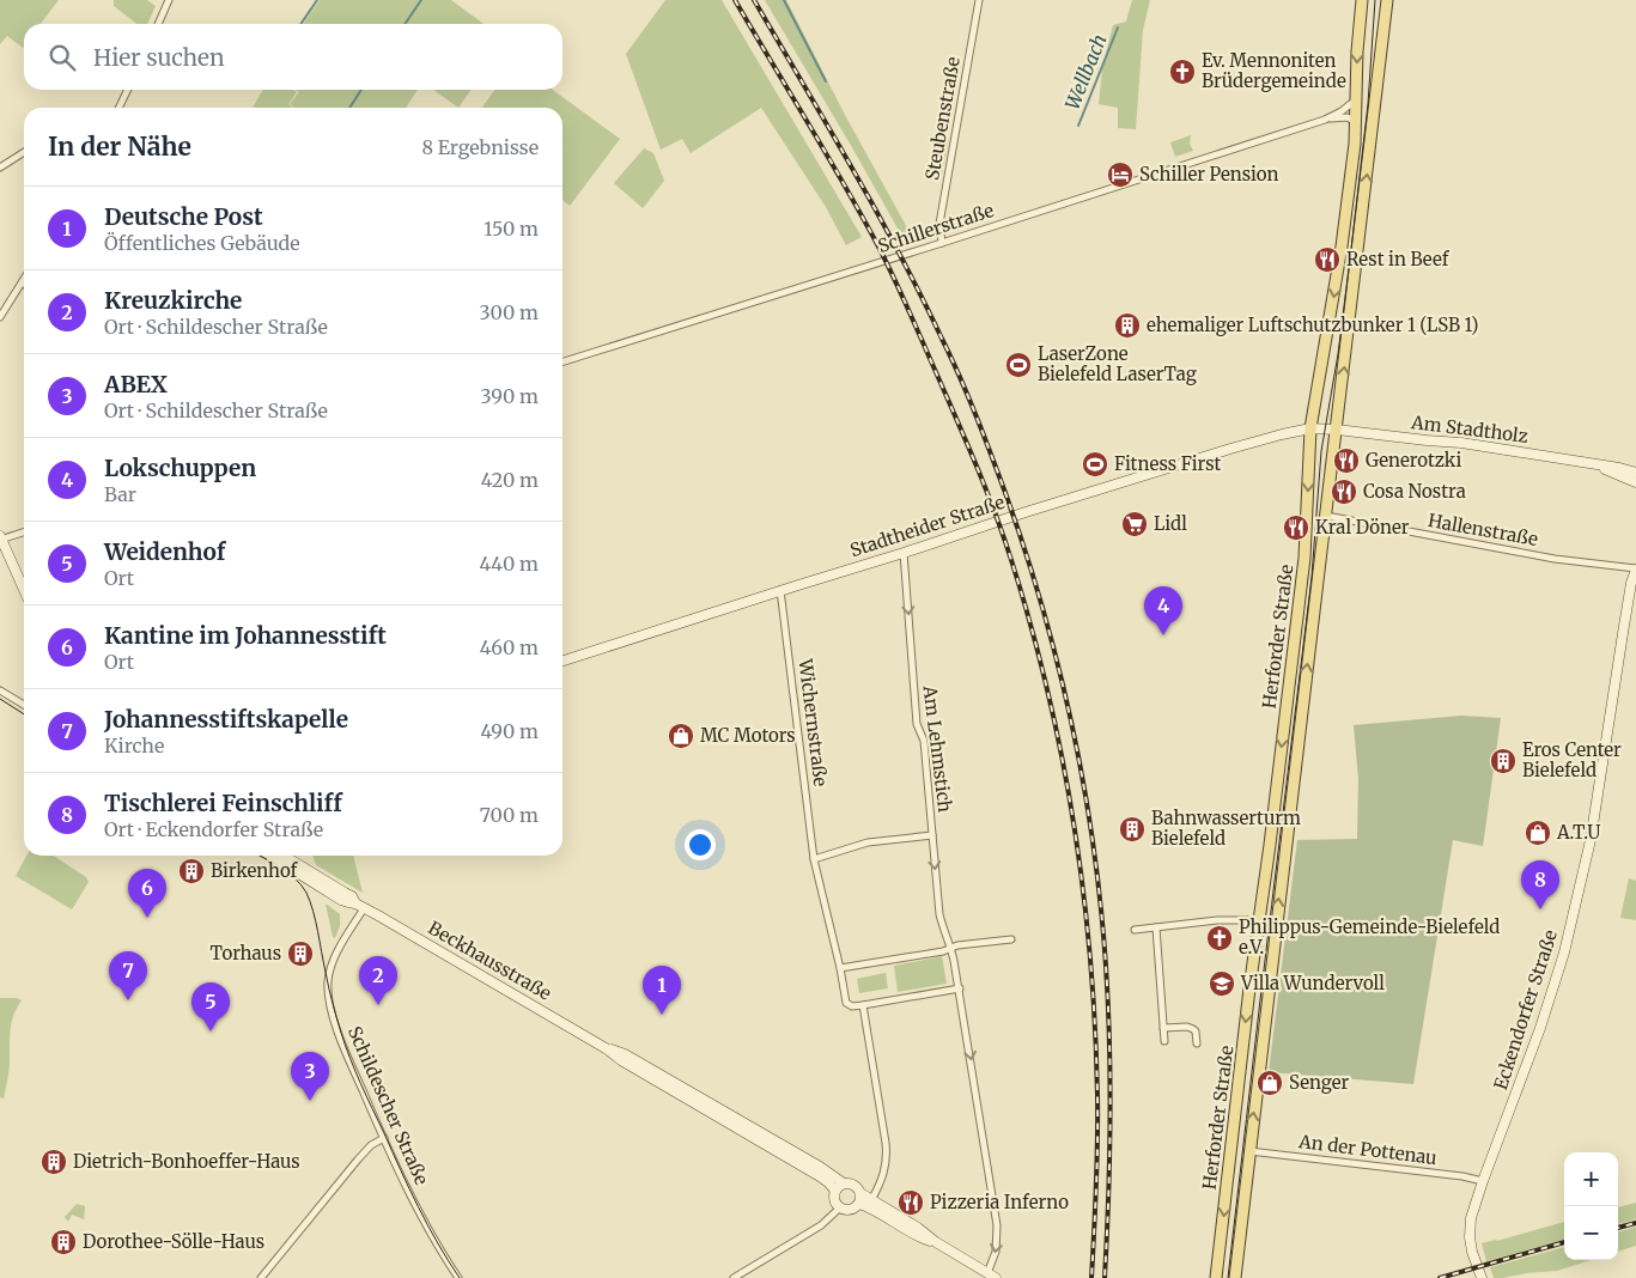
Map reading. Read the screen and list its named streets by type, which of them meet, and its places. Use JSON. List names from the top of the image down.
{
  "streets": {
    "main road": [
      "Am Stadtholz",
      "Stadtheider Straße",
      "Herforder Straße",
      "Beckhausstraße",
      "Eckendorfer Straße"
    ],
    "street": [
      "Steubenstraße",
      "Schillerstraße",
      "Hallenstraße",
      "Wichernstraße",
      "Am Lehmstich",
      "Schildescher Straße",
      "An der Pottenau"
    ]
  },
  "crossings": [
    ["Steubenstraße", "Schillerstraße"],
    ["Schillerstraße", "Herforder Straße"],
    ["Am Stadtholz", "Stadtheider Straße"],
    ["Am Stadtholz", "Herforder Straße"],
    ["Stadtheider Straße", "Herforder Straße"],
    ["Stadtheider Straße", "Wichernstraße"],
    ["Stadtheider Straße", "Am Lehmstich"],
    ["Hallenstraße", "Herforder Straße"],
    ["Hallenstraße", "Eckendorfer Straße"],
    ["Herforder Straße", "An der Pottenau"],
    ["Beckhausstraße", "Schildescher Straße"],
    ["Eckendorfer Straße", "An der Pottenau"]
  ],
  "one_way": ["Am Lehmstich"],
  "water": ["Wellbach"],
  "places": {
    "church": ["Ev. Mennoniten Brüdergemeinde", "Philippus-Gemeinde-Bielefeld e.V."],
    "hotel": ["Schiller Pension"],
    "restaurant": [
      "Rest in Beef",
      "Generotzki",
      "Cosa Nostra",
      "Kral Döner",
      "Pizzeria Inferno"
    ],
    "building": [
      "ehemaliger Luftschutzbunker 1 (LSB 1)",
      "Eros Center Bielefeld",
      "Bahnwasserturm Bielefeld",
      "Birkenhof",
      "Torhaus",
      "Dietrich-Bonhoeffer-Haus",
      "Dorothee-Sölle-Haus"
    ],
    "sports": ["LaserZone Bielefeld LaserTag", "Fitness First"],
    "supermarket": ["Lidl"],
    "shop": ["MC Motors", "A.T.U", "Senger"],
    "school or university": ["Villa Wundervoll"]
  },
  "page": {
    "search": "Hier suchen",
    "heading": ["In der Nähe", "8 Ergebnisse"],
    "list": [
      {
        "mark": "1",
        "name": "Deutsche Post",
        "note": "Öffentliches Gebäude",
        "value": "150 m"
      },
      {
        "mark": "2",
        "name": "Kreuzkirche",
        "note": "Ort · Schildescher Straße",
        "value": "300 m"
      },
      {
        "mark": "3",
        "name": "ABEX",
        "note": "Ort · Schildescher Straße",
        "value": "390 m"
      },
      {
        "mark": "4",
        "name": "Lokschuppen",
        "note": "Bar",
        "value": "420 m"
      },
      {
        "mark": "5",
        "name": "Weidenhof",
        "note": "Ort",
        "value": "440 m"
      },
      {
        "mark": "6",
        "name": "Kantine im Johannesstift",
        "note": "Ort",
        "value": "460 m"
      },
      {
        "mark": "7",
        "name": "Johannesstiftskapelle",
        "note": "Kirche",
        "value": "490 m"
      },
      {
        "mark": "8",
        "name": "Tischlerei Feinschliff",
        "note": "Ort · Eckendorfer Straße",
        "value": "700 m"
      }
    ],
    "pins": [
      "4",
      "8",
      "6",
      "7",
      "2",
      "1",
      "5",
      "3"
    ],
    "map_buttons": ["+", "−"]
  }
}
